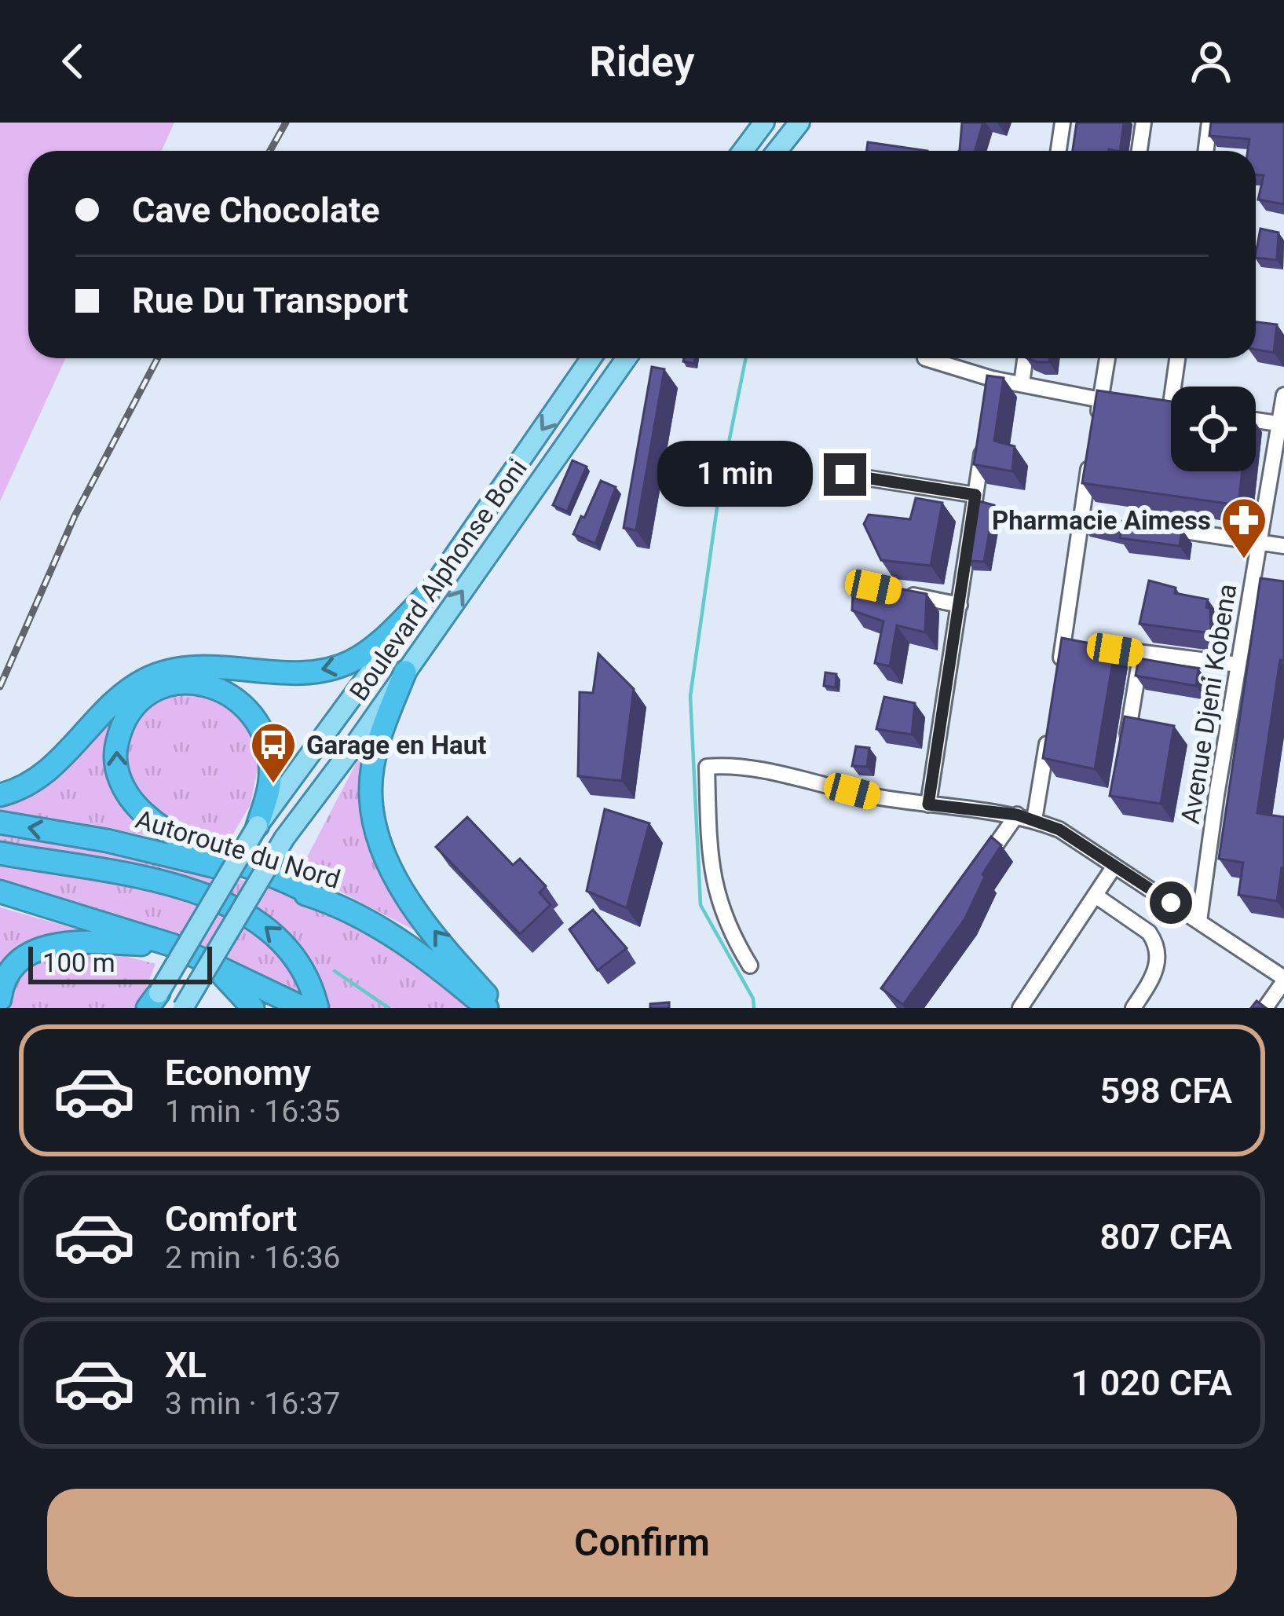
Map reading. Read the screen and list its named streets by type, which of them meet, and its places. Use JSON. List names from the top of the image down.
{
  "streets": {
    "highway": ["Autoroute du Nord"],
    "main road": ["Boulevard Alphonse Boni"],
    "street": ["Avenue Djeni Kobena"]
  },
  "places": {
    "pharmacy": ["Pharmacie Aimess"],
    "bus stop": ["Garage en Haut"]
  },
  "scale_bar": "100 m",
  "page": {
    "header": "Ridey",
    "banner": ["Cave Chocolate", "Rue Du Transport"],
    "bubble": "1 min",
    "scale": "100 m",
    "list": [
      {
        "name": "Economy",
        "note": "1 min · 16:35",
        "value": "598 CFA"
      },
      {
        "name": "Comfort",
        "note": "2 min · 16:36",
        "value": "807 CFA"
      },
      {
        "name": "XL",
        "note": "3 min · 16:37",
        "value": "1 020 CFA"
      }
    ],
    "buttons": "Confirm"
  }
}
